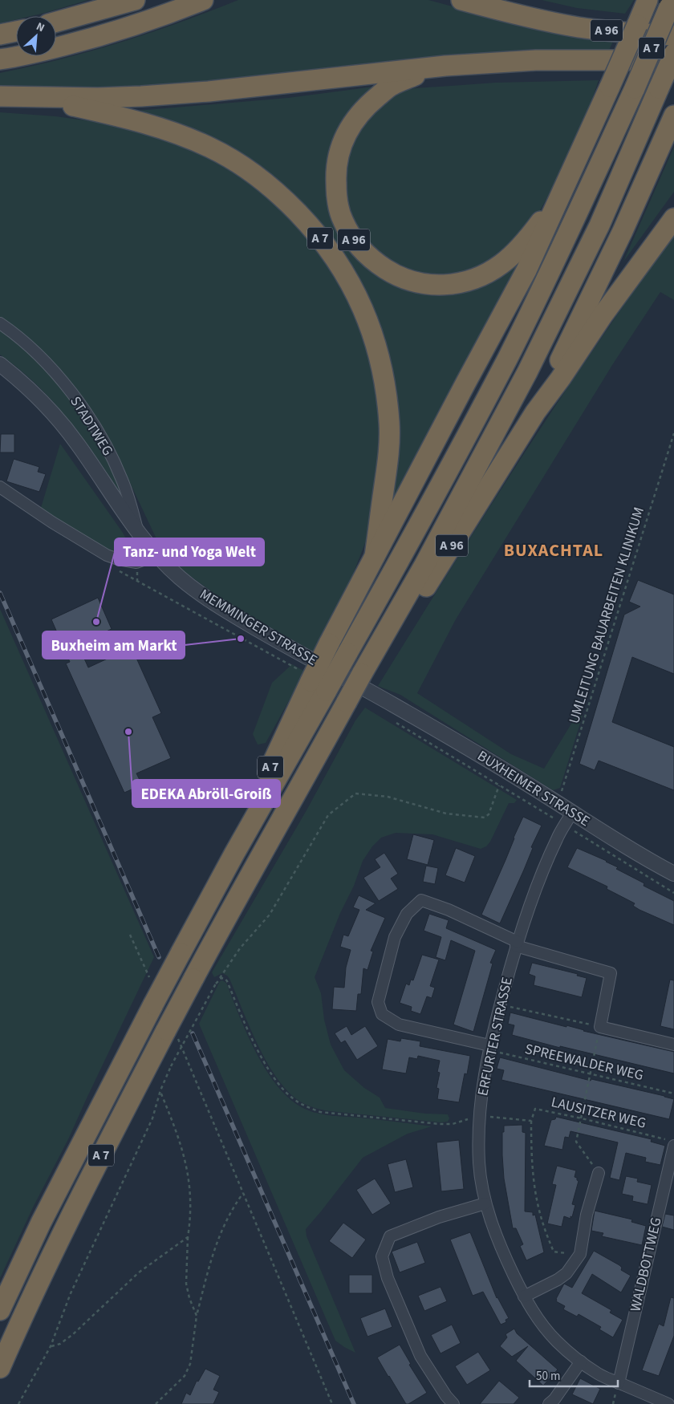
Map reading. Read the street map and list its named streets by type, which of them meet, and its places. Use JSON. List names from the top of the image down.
{
  "streets": {
    "highway": ["A 96", "A 7"],
    "street": [
      "STADTWEG",
      "MEMMINGER STRASSE",
      "BUXHEIMER STRASSE",
      "ERFURTER STRASSE",
      "WALDBOTTWEG"
    ],
    "path": ["UMLEITUNG BAUARBEITEN KLINIKUM", "SPREEWALDER WEG", "LAUSITZER WEG"]
  },
  "crossings": [
    ["A 96", "A 7"],
    ["STADTWEG", "MEMMINGER STRASSE"],
    ["UMLEITUNG BAUARBEITEN KLINIKUM", "BUXHEIMER STRASSE"],
    ["MEMMINGER STRASSE", "BUXHEIMER STRASSE"],
    ["BUXHEIMER STRASSE", "ERFURTER STRASSE"],
    ["ERFURTER STRASSE", "SPREEWALDER WEG"],
    ["ERFURTER STRASSE", "WALDBOTTWEG"],
    ["LAUSITZER WEG", "WALDBOTTWEG"]
  ],
  "districts": ["BUXACHTAL"],
  "places": ["Tanz- und Yoga Welt", "Buxheim am Markt", "EDEKA Abröll-Groiß"],
  "scale_bar": "50 m",
  "north": "top right"
}
